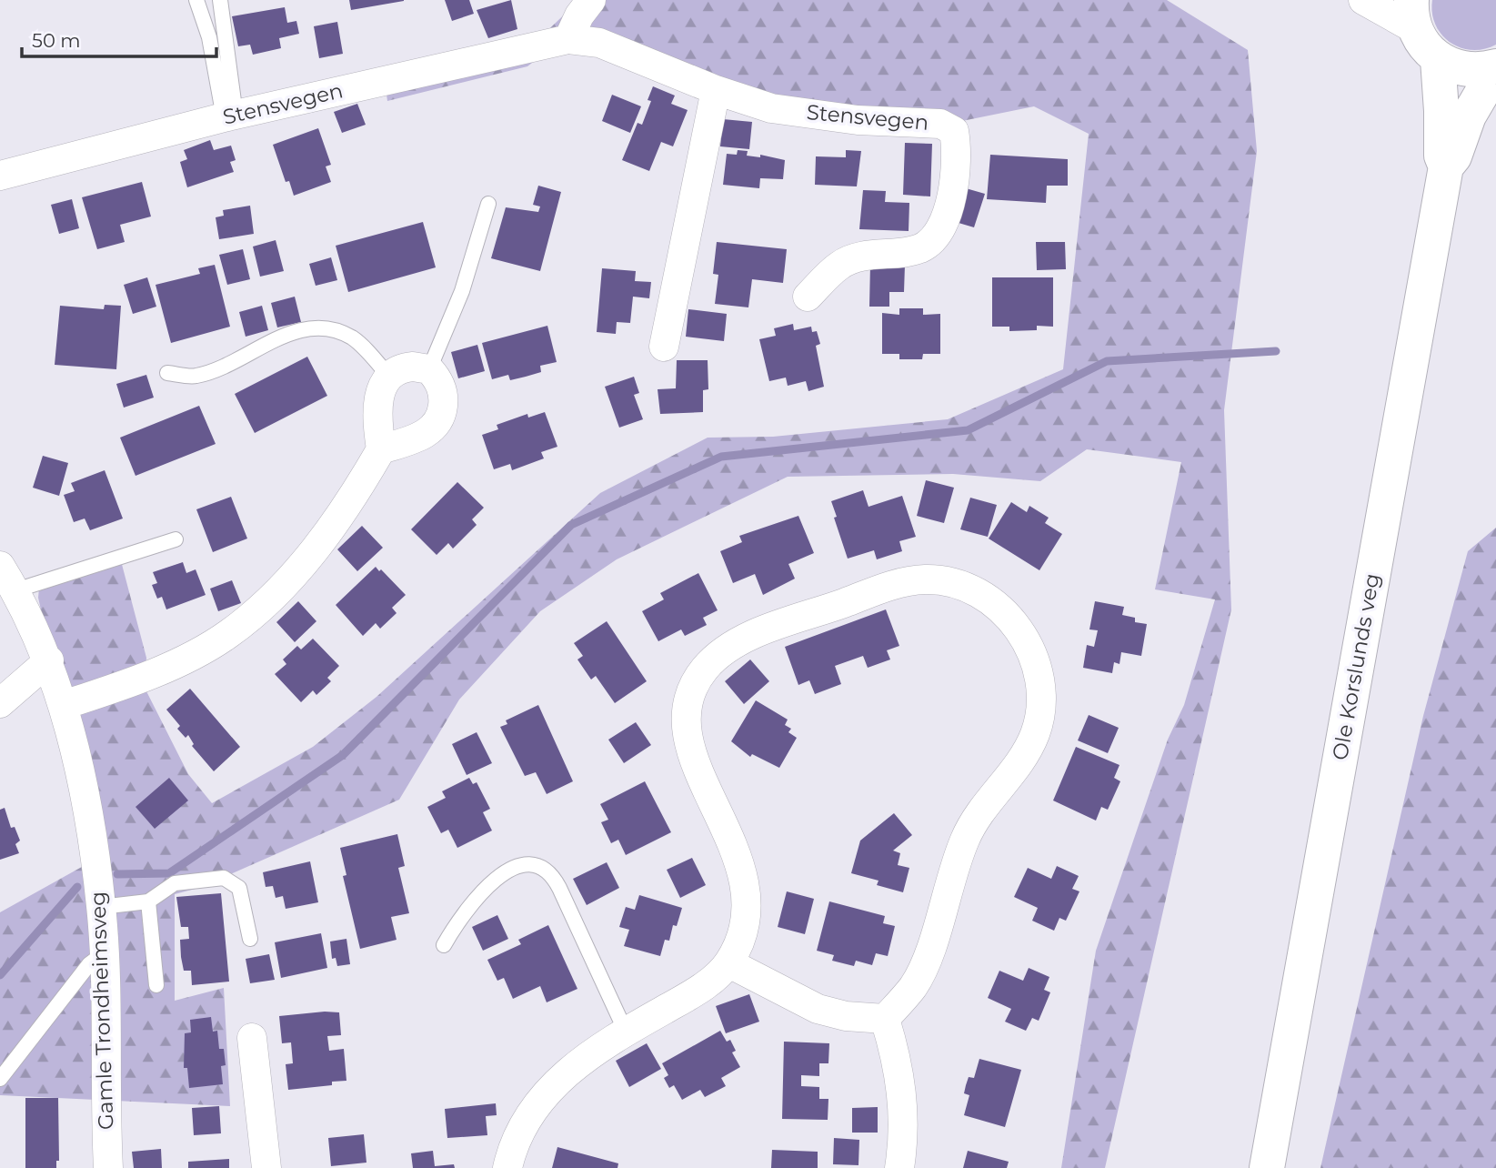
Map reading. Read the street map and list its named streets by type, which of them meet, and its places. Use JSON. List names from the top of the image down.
{
  "streets": {
    "street": ["Stensvegen", "Ole Korslunds veg", "Gamle Trondheimsveg"]
  },
  "scale_bar": "50 m"
}
